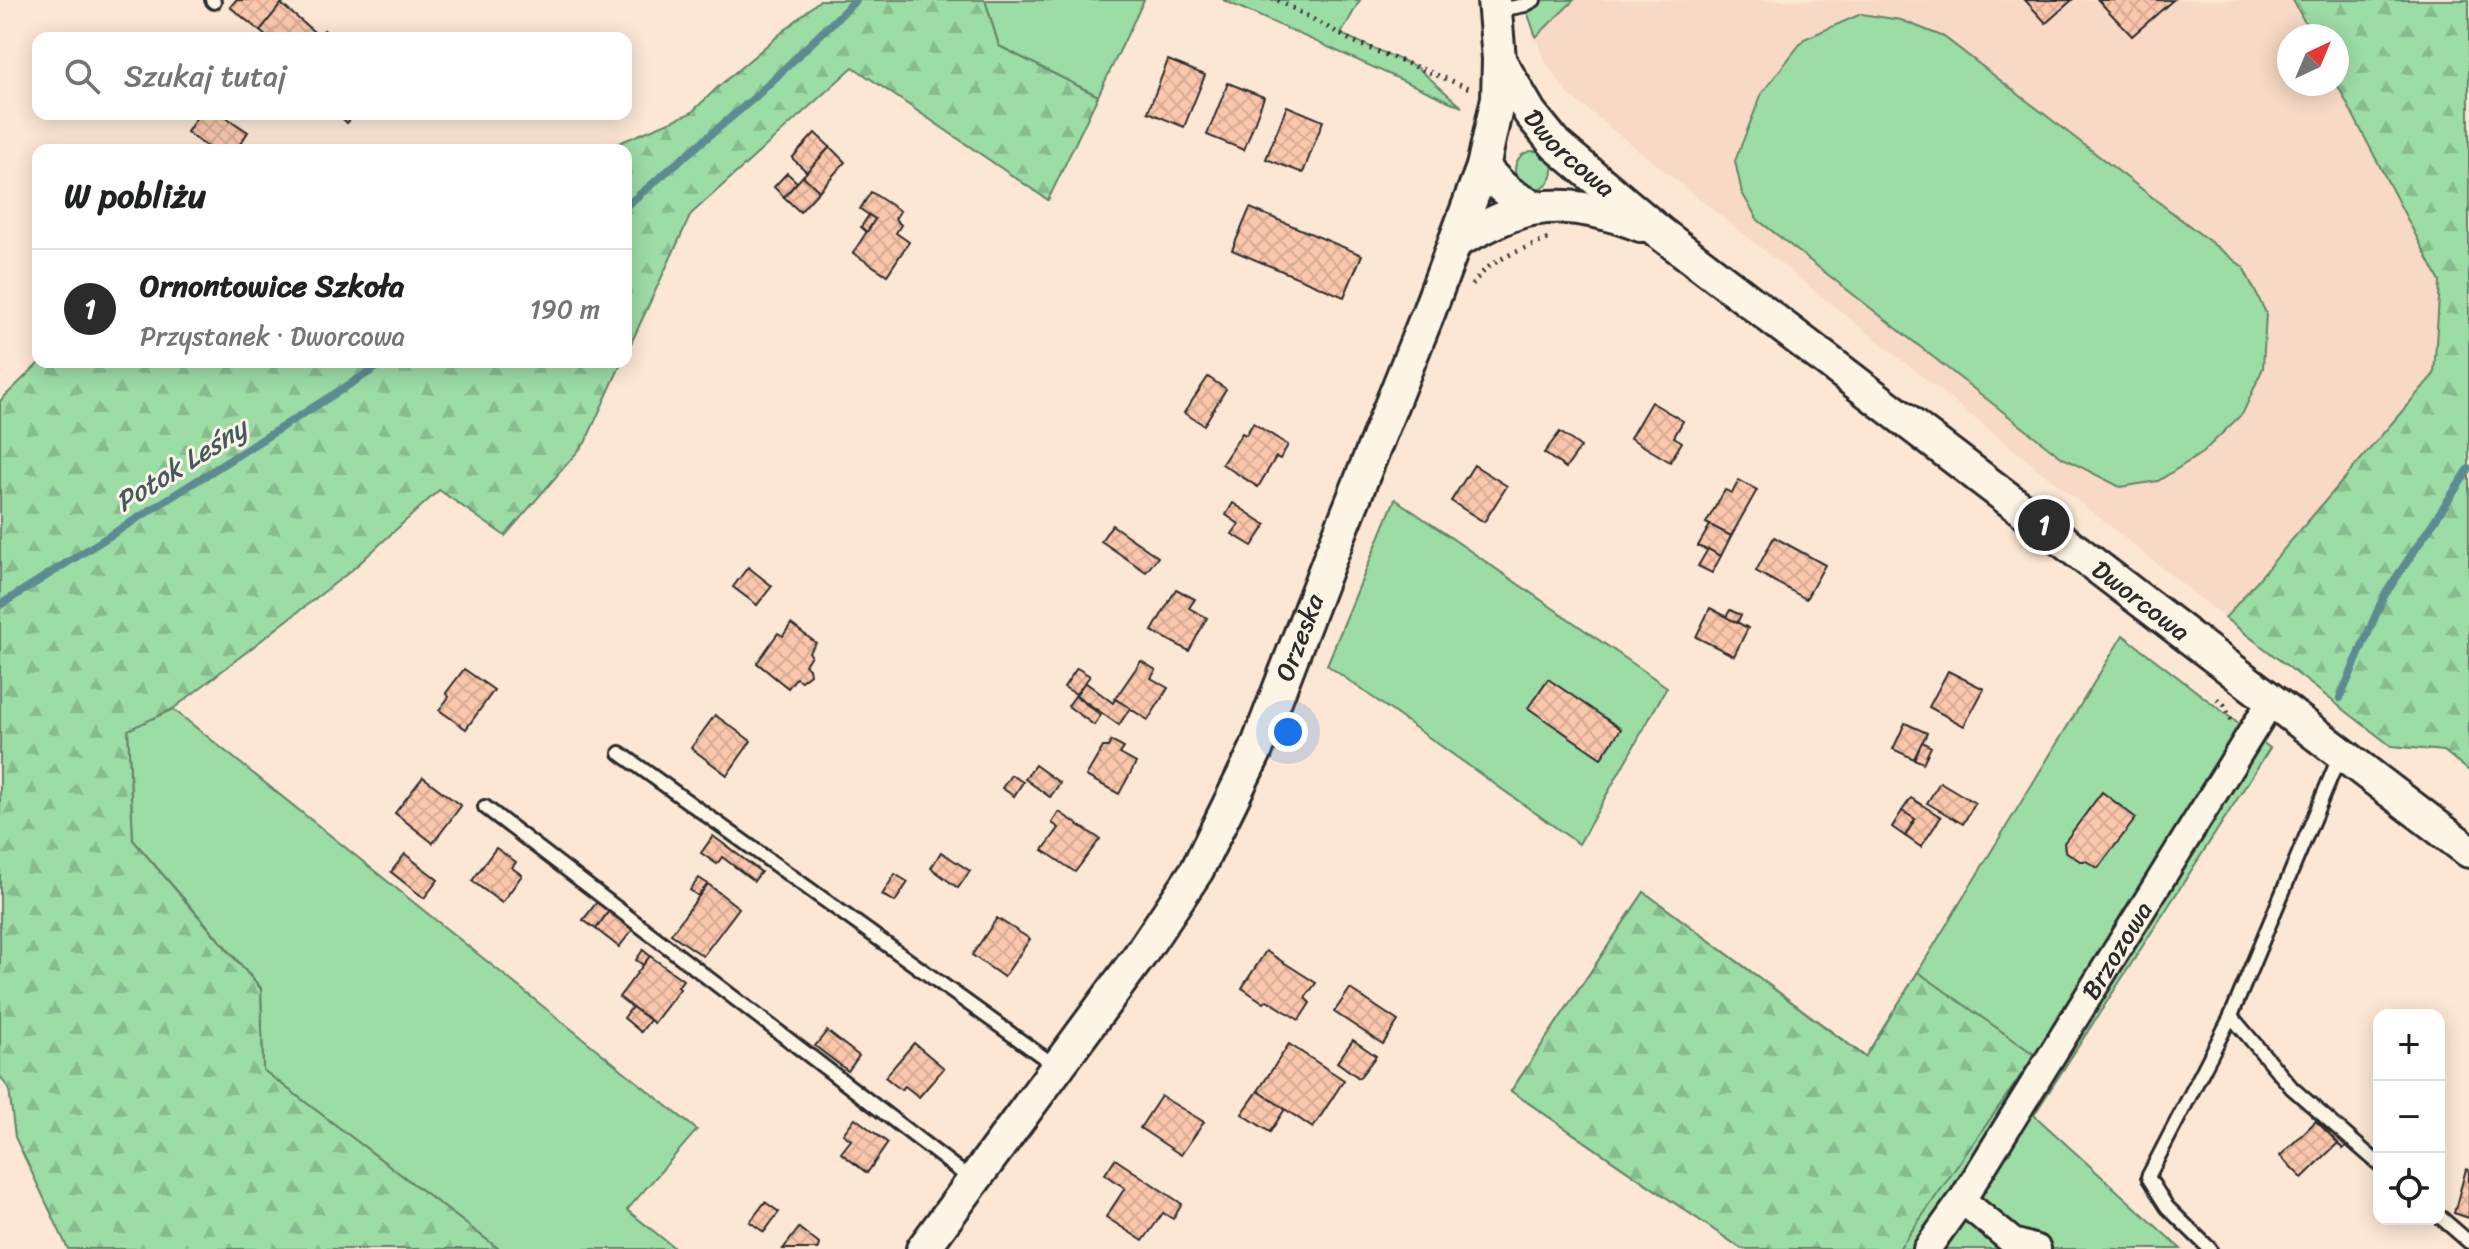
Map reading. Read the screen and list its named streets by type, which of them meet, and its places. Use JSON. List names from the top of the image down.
{
  "streets": {
    "street": ["Dworcowa", "Orzeska", "Brzozowa"]
  },
  "crossings": [
    ["Dworcowa", "Orzeska"],
    ["Dworcowa", "Brzozowa"]
  ],
  "water": ["Potok Leśny"],
  "north": "top right",
  "page": {
    "search": "Szukaj tutaj",
    "heading": "W pobliżu",
    "list": [
      {
        "mark": "1",
        "name": "Ornontowice Szkoła",
        "note": "Przystanek · Dworcowa",
        "value": "190 m"
      }
    ],
    "pins": "1",
    "map_buttons": ["+", "−"]
  }
}
